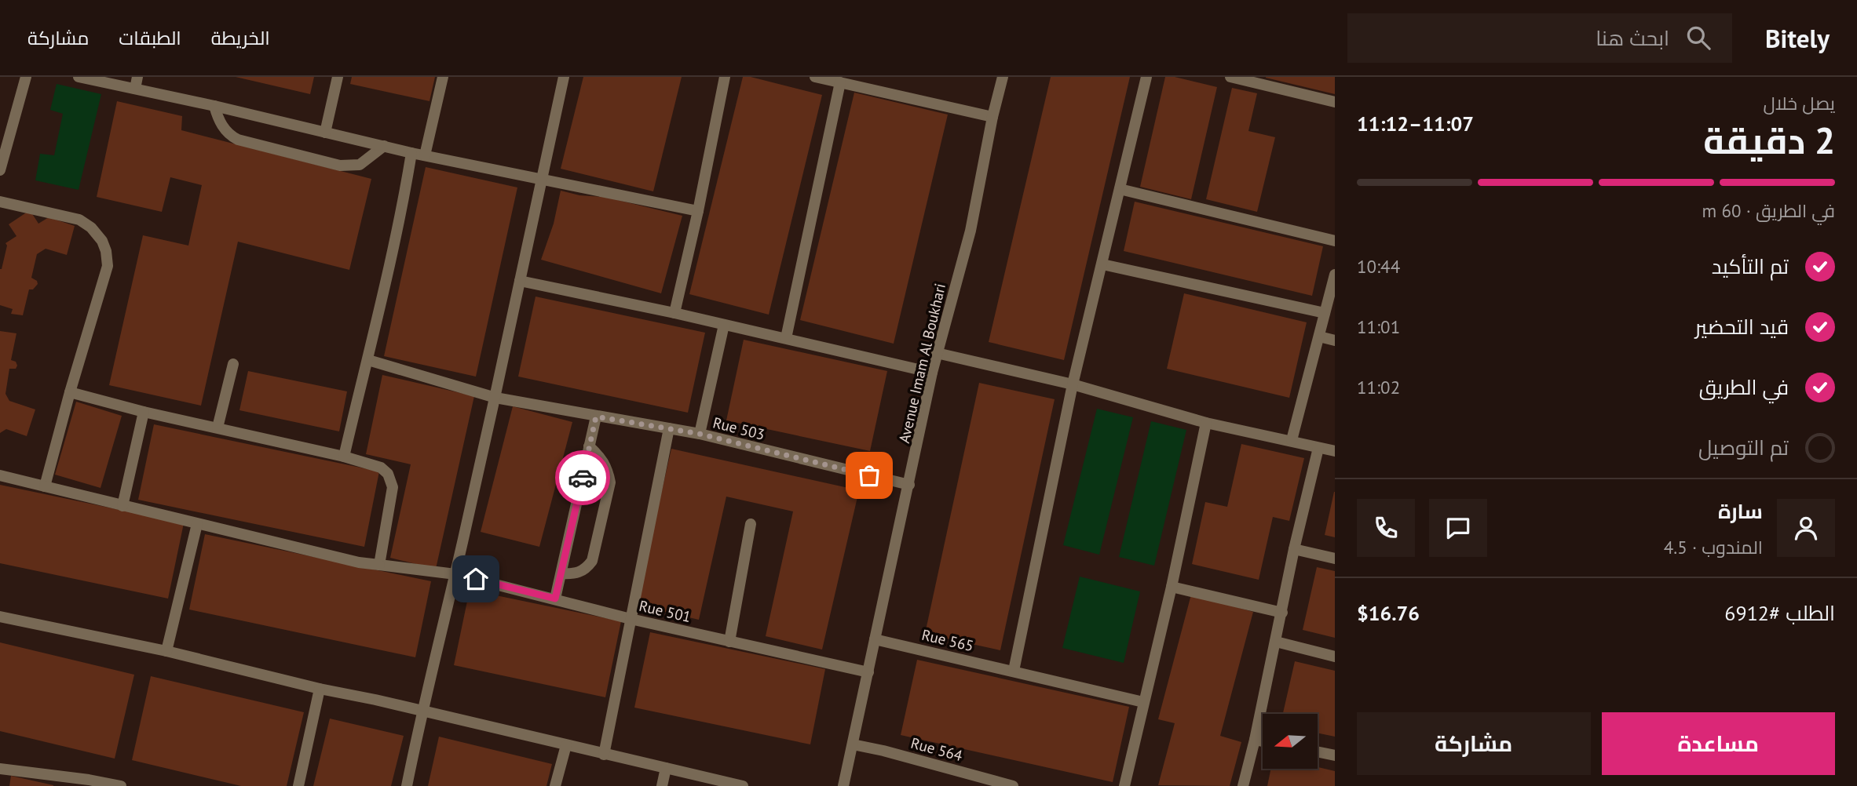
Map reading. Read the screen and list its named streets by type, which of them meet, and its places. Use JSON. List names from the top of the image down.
{
  "streets": {
    "street": [
      "Avenue Imam Al Boukhari",
      "Rue 503",
      "Rue 501",
      "Rue 565",
      "Rue 564"
    ]
  },
  "crossings": [
    ["Avenue Imam Al Boukhari", "Rue 503"],
    ["Avenue Imam Al Boukhari", "Rue 501"],
    ["Avenue Imam Al Boukhari", "Rue 565"],
    ["Avenue Imam Al Boukhari", "Rue 564"]
  ],
  "north": "left",
  "page": {
    "header": "Bitely",
    "search": "ابحث هنا",
    "nav": ["الخريطة", "الطبقات", "مشاركة"],
    "heading": ["2 دقيقة", "يصل خلال", "11:07–11:12"],
    "panel": [
      "سارة",
      "المندوب · 4.5",
      "الطلب #6912",
      "$16.76"
    ],
    "bar": "في الطريق · 60 m",
    "list": [
      ["تم التأكيد", "10:44"],
      ["قيد التحضير", "11:01"],
      ["في الطريق", "11:02"],
      "تم التوصيل"
    ],
    "buttons": ["مساعدة", "مشاركة"]
  }
}
